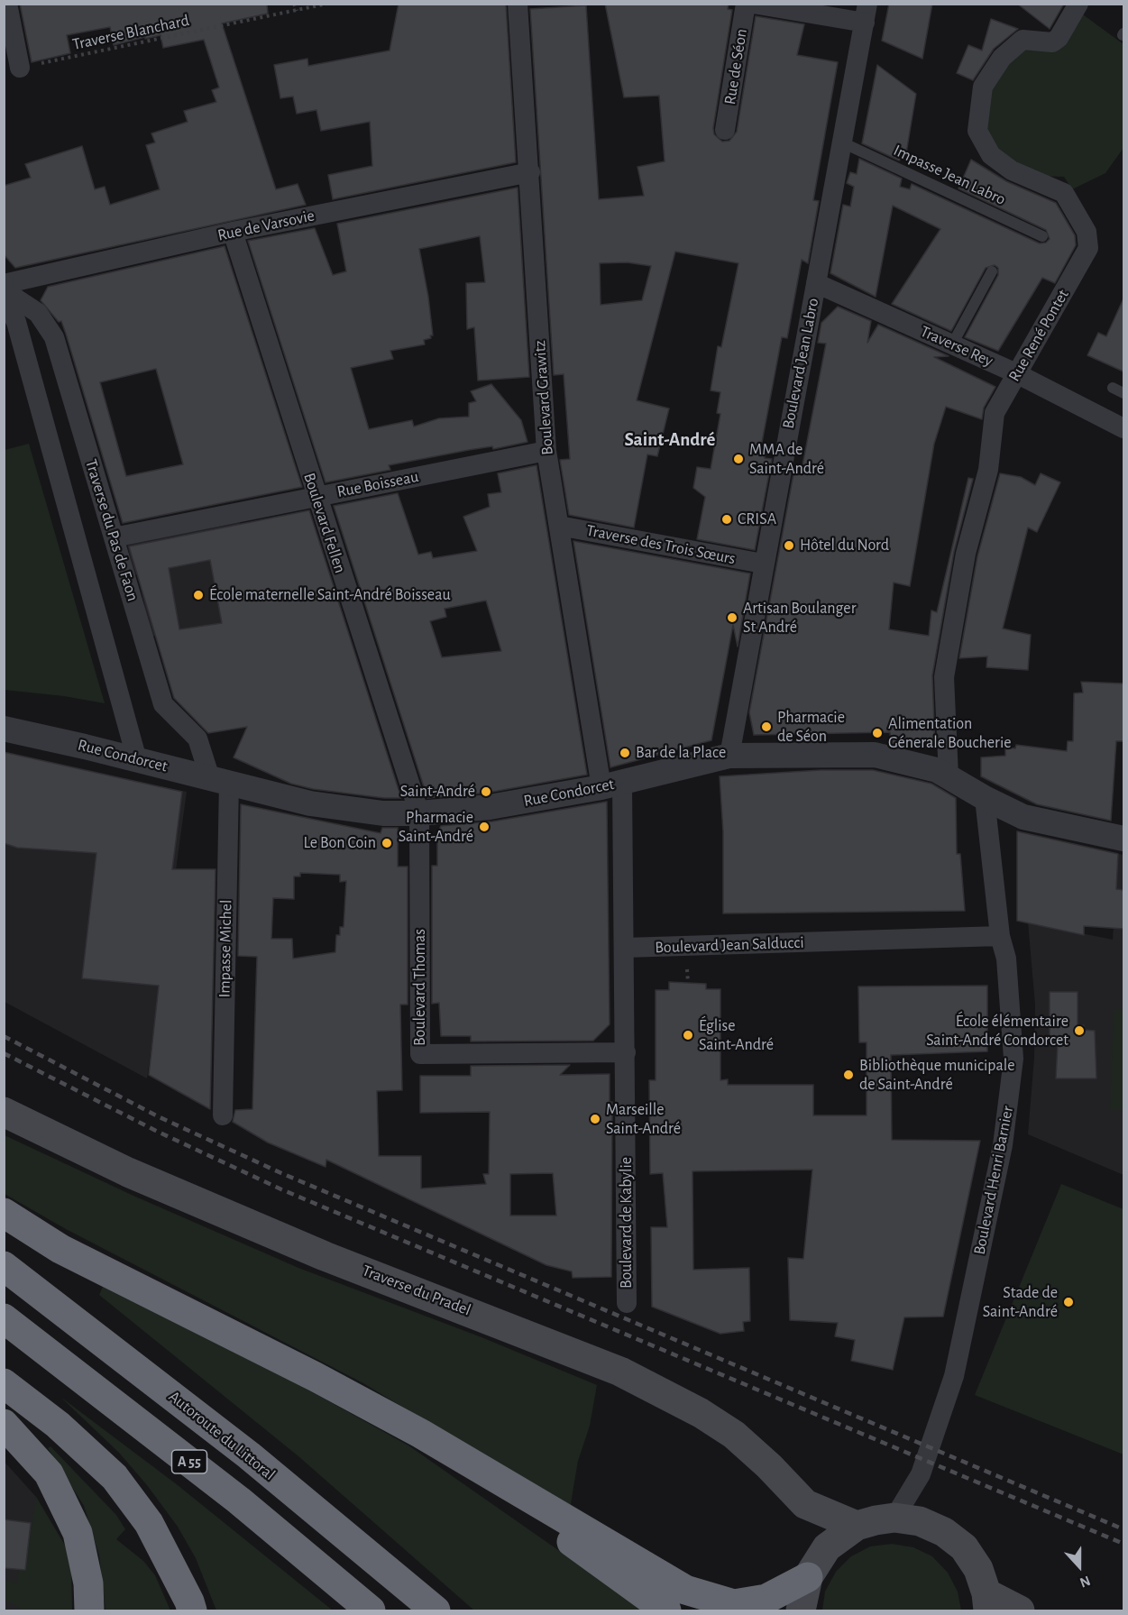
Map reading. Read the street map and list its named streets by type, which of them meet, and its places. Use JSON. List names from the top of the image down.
{
  "streets": {
    "highway": ["Autoroute du Littoral", "A 55"],
    "main road": ["Traverse du Pradel"],
    "street": [
      "Rue de Séon",
      "Rue de Varsovie",
      "Rue René Pontet",
      "Traverse Rey",
      "Boulevard Jean Labro",
      "Boulevard Grawitz",
      "Rue Boisseau",
      "Boulevard Fellen",
      "Traverse du Pas de Faon",
      "Traverse des Trois Sœurs",
      "Rue Condorcet",
      "Boulevard Jean Salducci",
      "Impasse Michel",
      "Boulevard Thomas",
      "Boulevard Henri Barnier",
      "Boulevard de Kabylie"
    ],
    "lane": ["Impasse Jean Labro"],
    "path": ["Traverse Blanchard"]
  },
  "crossings": [
    ["Impasse Jean Labro", "Boulevard Jean Labro"],
    ["Rue de Varsovie", "Boulevard Grawitz"],
    ["Rue de Varsovie", "Boulevard Fellen"],
    ["Rue René Pontet", "Traverse Rey"],
    ["Rue René Pontet", "Rue Condorcet"],
    ["Traverse Rey", "Boulevard Jean Labro"],
    ["Boulevard Jean Labro", "Traverse des Trois Sœurs"],
    ["Boulevard Jean Labro", "Rue Condorcet"],
    ["Boulevard Grawitz", "Rue Boisseau"],
    ["Boulevard Grawitz", "Traverse des Trois Sœurs"],
    ["Boulevard Grawitz", "Rue Condorcet"],
    ["Rue Boisseau", "Boulevard Fellen"],
    ["Rue Boisseau", "Traverse du Pas de Faon"],
    ["Boulevard Fellen", "Rue Condorcet"],
    ["Boulevard Fellen", "Boulevard Thomas"],
    ["Traverse du Pas de Faon", "Rue Condorcet"],
    ["Traverse du Pas de Faon", "Impasse Michel"],
    ["Rue Condorcet", "Impasse Michel"],
    ["Rue Condorcet", "Boulevard Thomas"],
    ["Rue Condorcet", "Boulevard Henri Barnier"],
    ["Boulevard Jean Salducci", "Boulevard Henri Barnier"],
    ["Boulevard Jean Salducci", "Boulevard de Kabylie"],
    ["Boulevard Thomas", "Boulevard de Kabylie"]
  ],
  "districts": ["Saint-André"],
  "places": [
    "MMA de Saint-André",
    "CRISA",
    "Hôtel du Nord",
    "École maternelle Saint-André Boisseau",
    "Artisan Boulanger St André",
    "Pharmacie de Séon",
    "Alimentation Génerale Boucherie",
    "Bar de la Place",
    "Saint-André",
    "Pharmacie Saint-André",
    "Le Bon Coin",
    "École élémentaire Saint-André Condorcet",
    "Église Saint-André",
    "Bibliothèque municipale de Saint-André",
    "Marseille Saint-André",
    "Stade de Saint-André"
  ],
  "north": "bottom"
}
